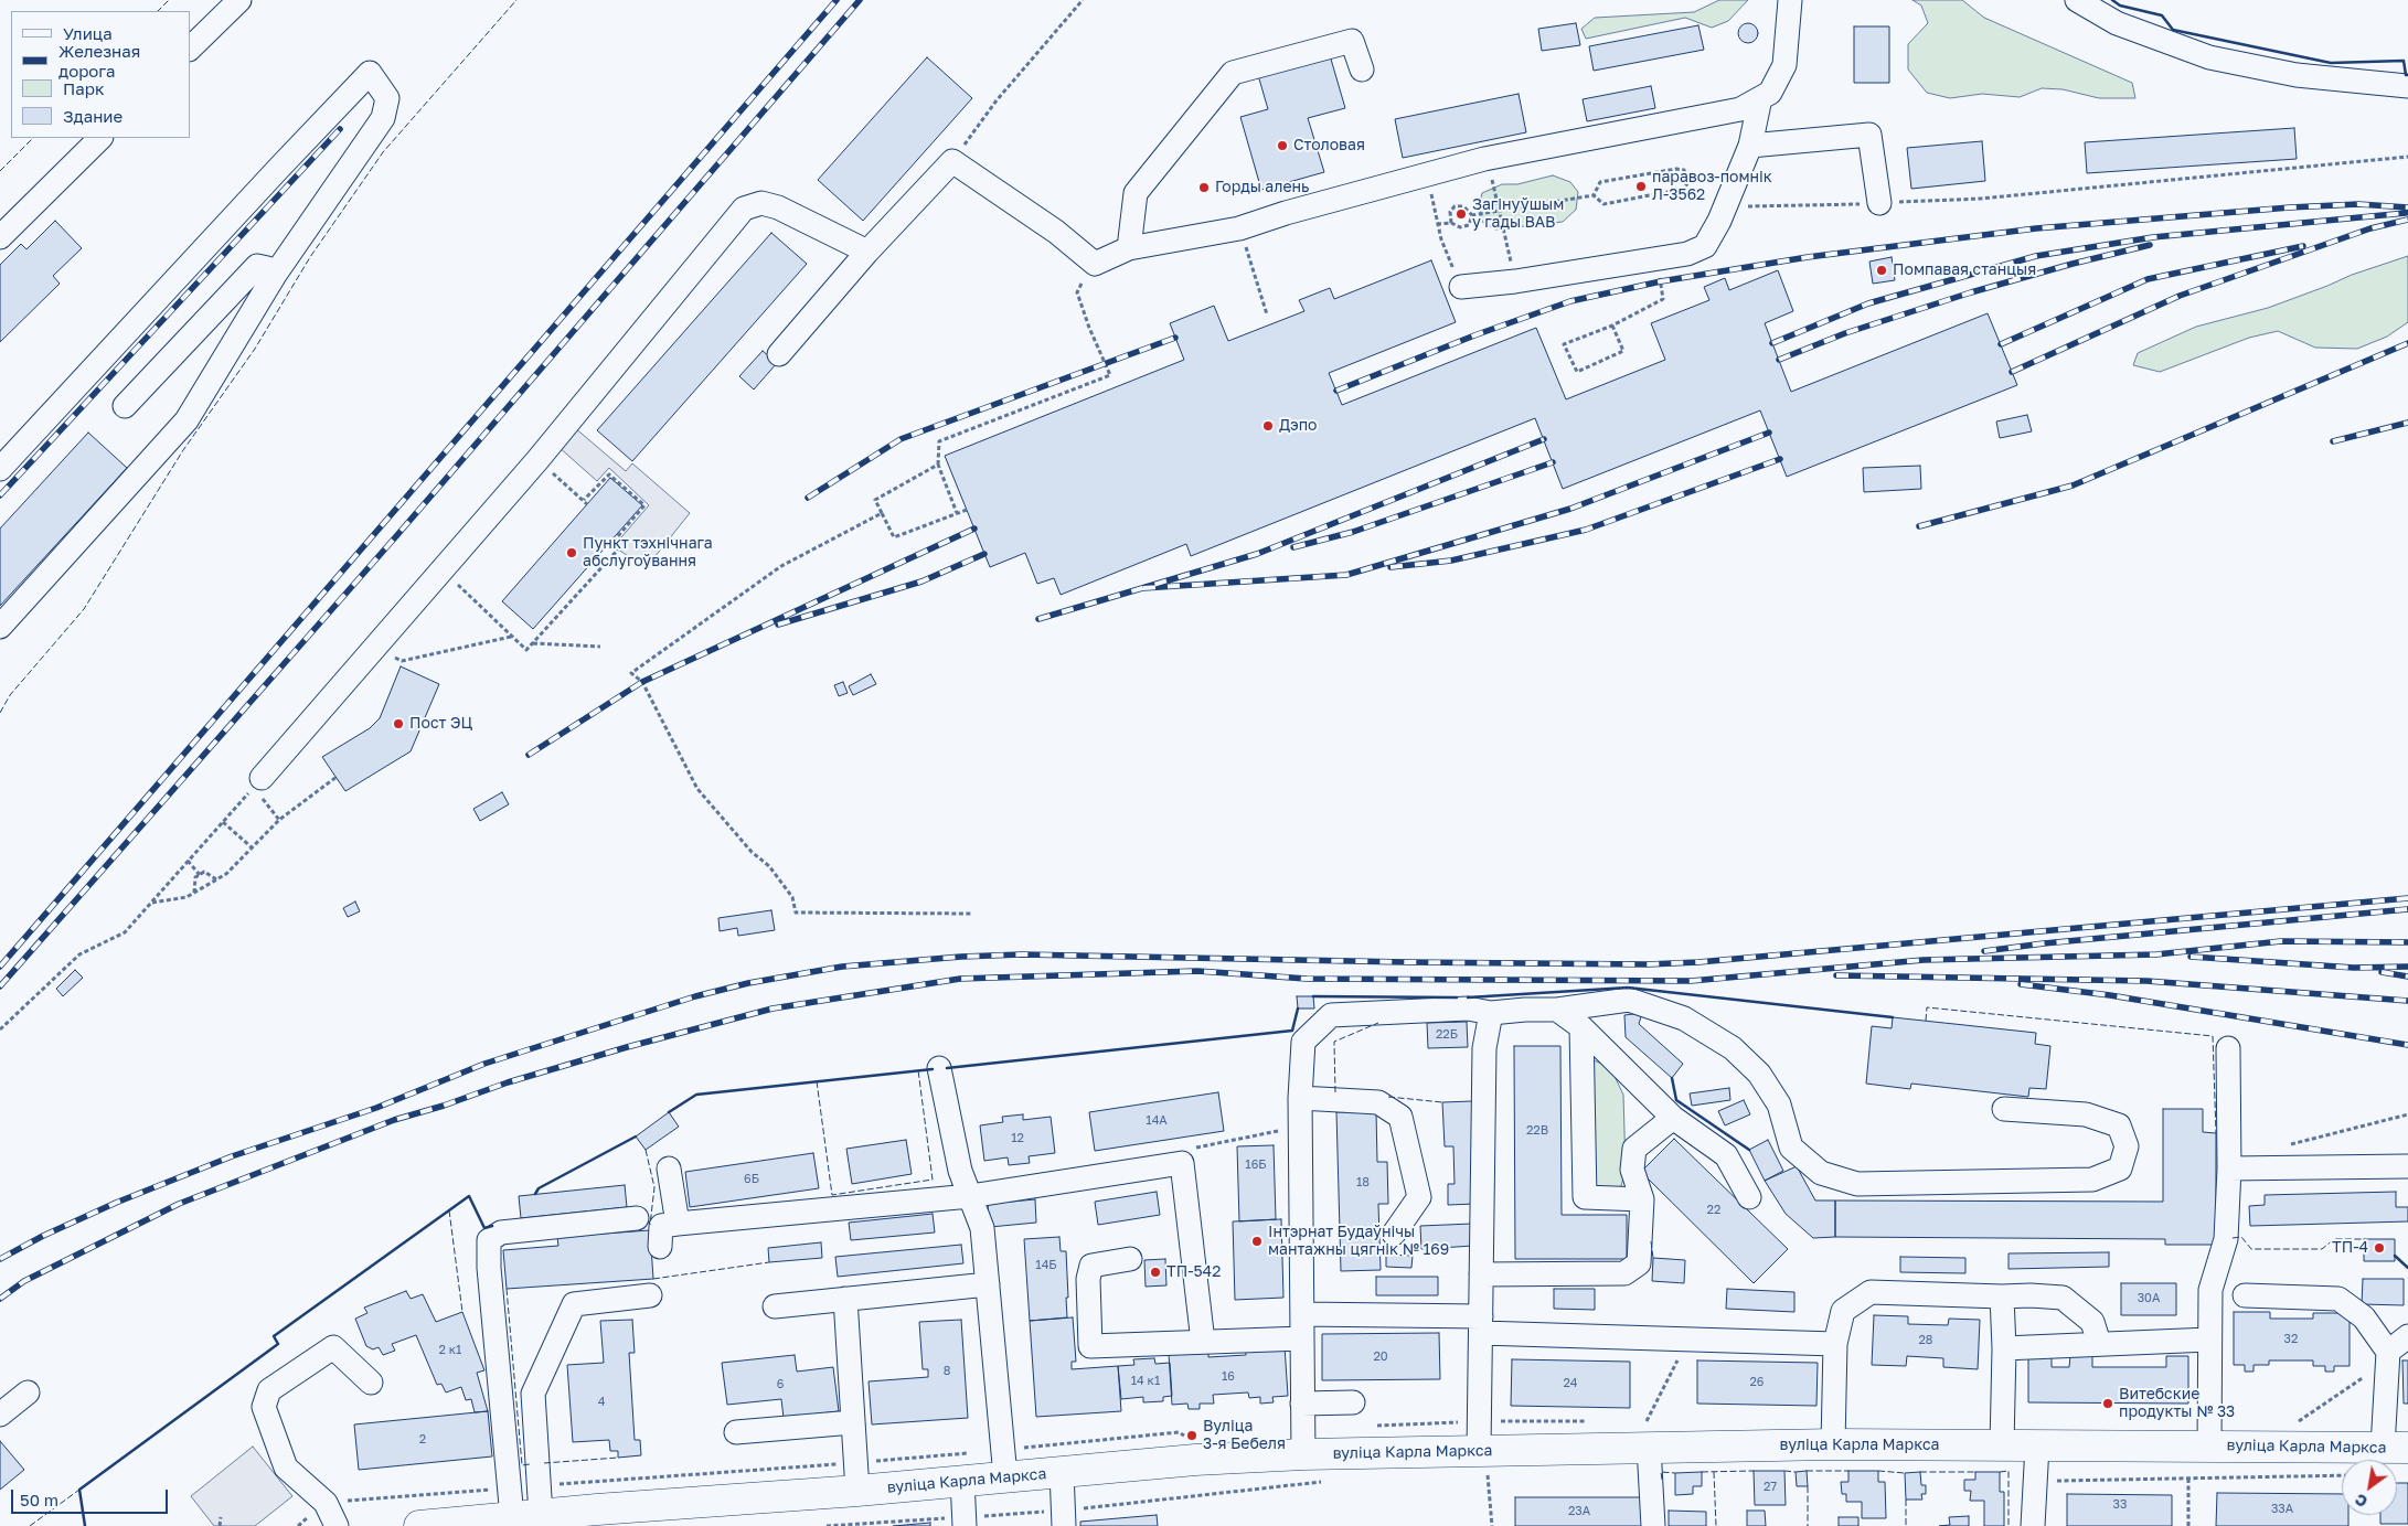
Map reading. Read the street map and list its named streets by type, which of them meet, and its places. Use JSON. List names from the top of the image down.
{
  "streets": {
    "main road": ["вуліца Карла Маркса"]
  },
  "places": [
    "Столовая",
    "паравоз-помнік Л-3562",
    "Горды алень",
    "Загінуўшым у гады ВАВ",
    "Помпавая станцыя",
    "Дэпо",
    "Пункт тэхнічнага абслугоўвання",
    "Пост ЭЦ",
    "Інтэрнат Будаўнічы мантажны цягнік № 169",
    "ТП-4",
    "ТП-542",
    "Витебские продукты № 33",
    "Вуліца 3-я Бебеля"
  ],
  "house_numbers": [
    "22Б",
    "14А",
    "22В",
    "12",
    "16Б",
    "6Б",
    "18",
    "22",
    "14Б",
    "30А",
    "32",
    "28",
    "2 к1",
    "20",
    "8",
    "16",
    "14 к1",
    "26",
    "24",
    "6",
    "4",
    "2",
    "27",
    "33",
    "33А",
    "23А"
  ],
  "legend": [
    "Улица",
    "Железная дорога",
    "Парк",
    "Здание"
  ],
  "scale_bar": "50 m",
  "north": "bottom left"
}
